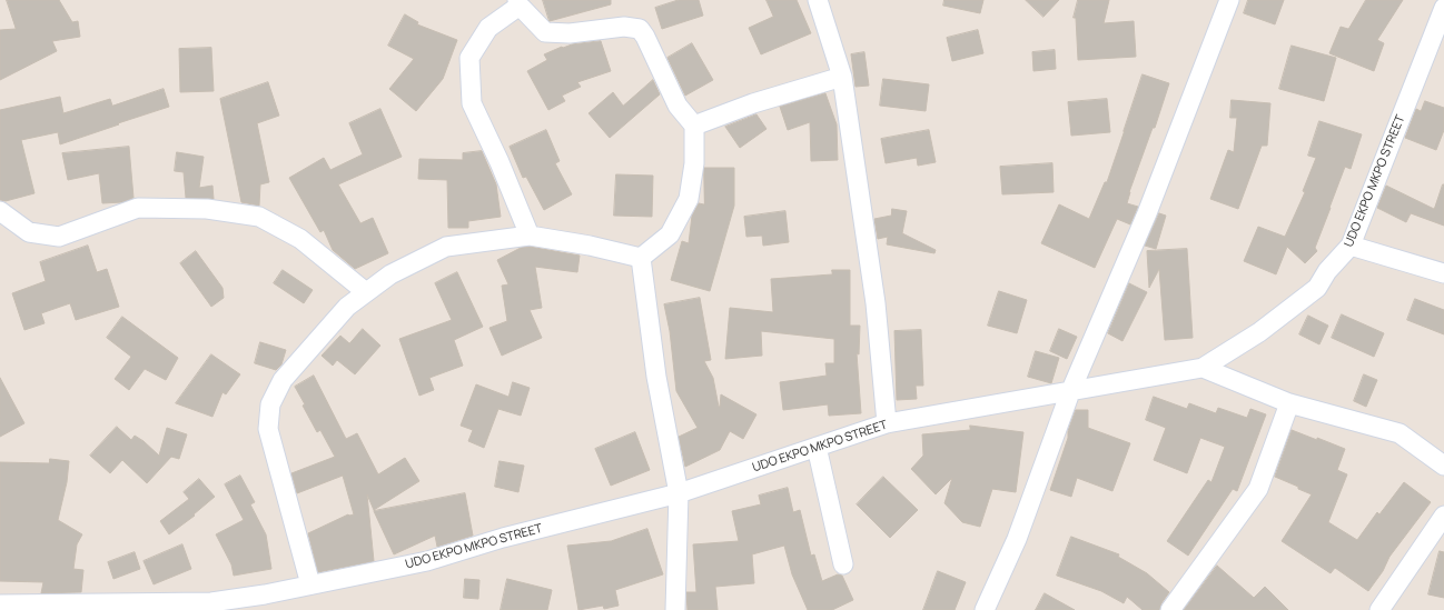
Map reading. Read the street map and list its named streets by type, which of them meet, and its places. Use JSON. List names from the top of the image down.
{
  "streets": {
    "street": ["UDO EKPO MKPO STREET"]
  }
}
